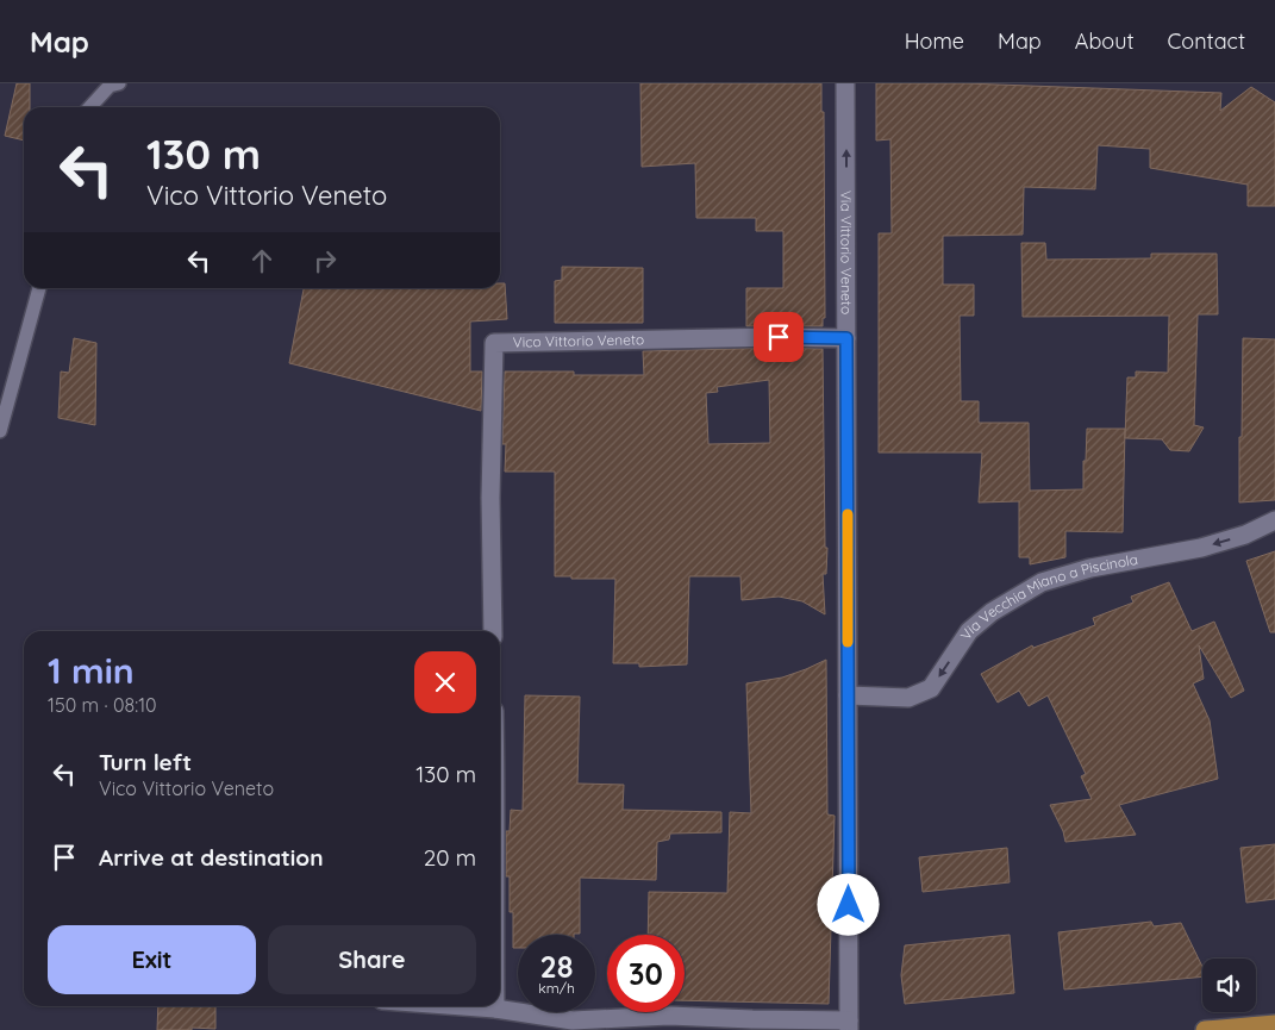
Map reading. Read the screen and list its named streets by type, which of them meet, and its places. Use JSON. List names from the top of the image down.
{
  "streets": {
    "street": ["Via Vittorio Veneto", "Vico Vittorio Veneto", "Via Vecchia Miano a Piscinola"]
  },
  "crossings": [
    ["Via Vittorio Veneto", "Vico Vittorio Veneto"],
    ["Via Vittorio Veneto", "Via Vecchia Miano a Piscinola"]
  ],
  "one_way": ["Via Vecchia Miano a Piscinola"],
  "page": {
    "header": "Map",
    "nav": [
      "Home",
      "Map",
      "About",
      "Contact"
    ],
    "turn": ["130 m", "Vico Vittorio Veneto"],
    "heading": ["1 min", "150 m · 08:10"],
    "list": [
      {
        "name": "Turn left",
        "note": "Vico Vittorio Veneto",
        "value": "130 m"
      },
      {
        "name": "Arrive at destination",
        "value": "20 m"
      }
    ],
    "buttons": ["Exit", "Share"],
    "speed": "28 km/h",
    "limit": "30"
  }
}
